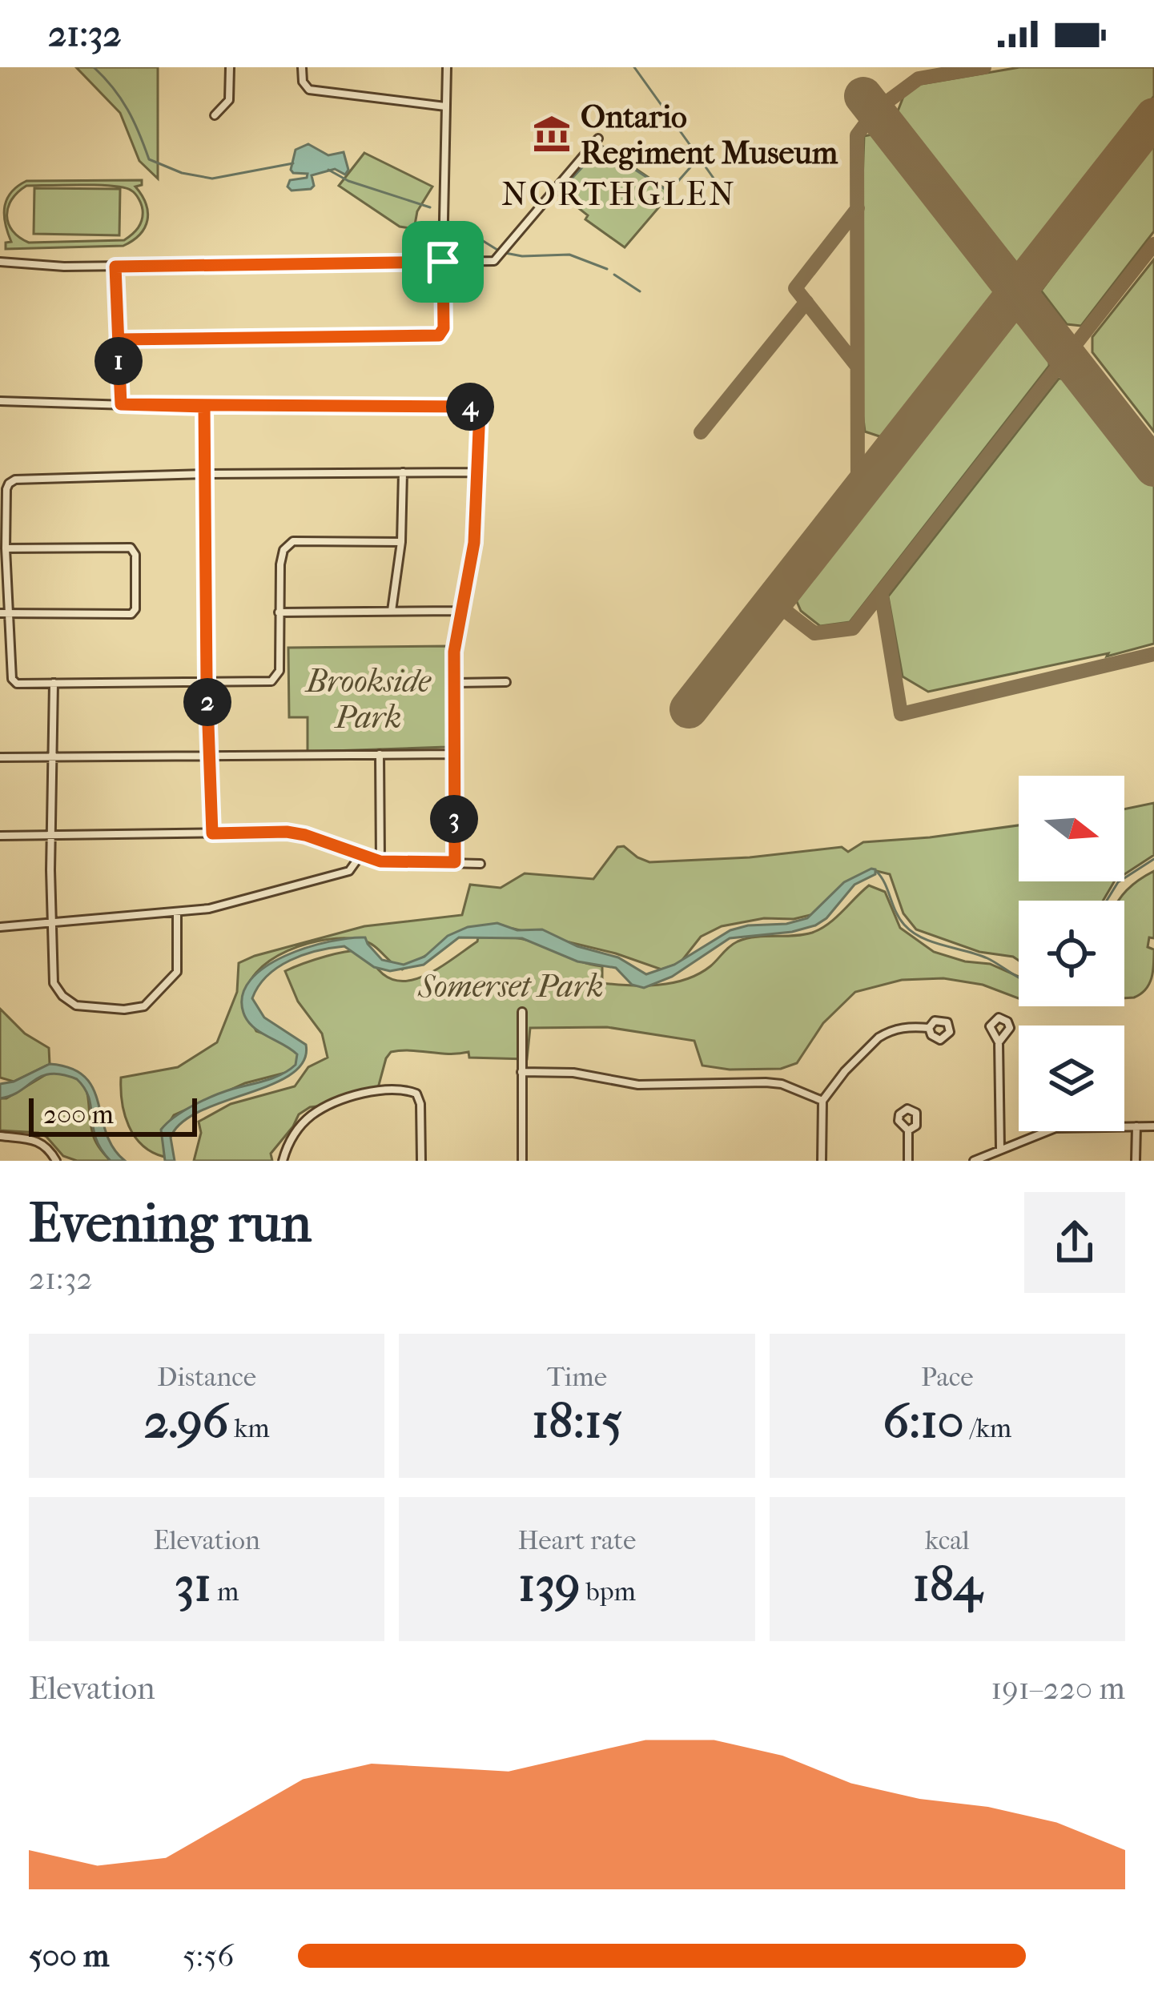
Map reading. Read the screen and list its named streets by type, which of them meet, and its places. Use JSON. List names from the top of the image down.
{
  "districts": ["NORTHGLEN"],
  "parks": ["Brookside Park", "Somerset Park"],
  "places": {
    "museum": ["Ontario Regiment Museum"]
  },
  "scale_bar": "200 m",
  "north": "right",
  "page": {
    "status": "21:32",
    "pins": [
      "1",
      "4",
      "2",
      "3"
    ],
    "scale": "200 m",
    "heading": ["Evening run", "21:32"],
    "stats": [
      ["Distance", "2.96 km"],
      ["Time", "18:15"],
      ["Pace", "6:10 /km"],
      ["Elevation", "31 m"],
      ["Heart rate", "139 bpm"],
      ["kcal", "184"]
    ],
    "chart": ["Elevation", "191–220 m"],
    "list": [
      {
        "name": "500 m",
        "note": "5:56"
      }
    ]
  }
}
